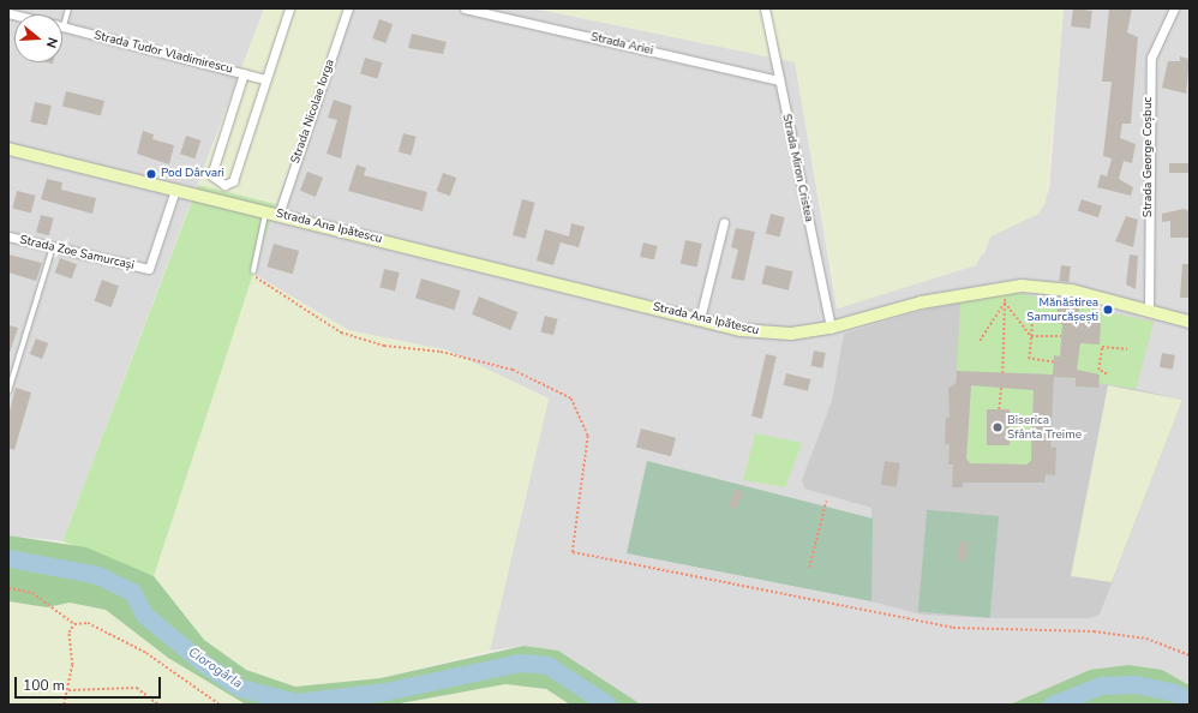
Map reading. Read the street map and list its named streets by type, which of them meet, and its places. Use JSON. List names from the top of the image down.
{
  "streets": {
    "main road": ["Strada Ana Ipătescu"],
    "street": [
      "Strada Ariei",
      "Strada Tudor Vladimirescu",
      "Strada Nicolae Iorga",
      "Strada George Coșbuc",
      "Strada Miron Cristea",
      "Strada Zoe Samurcași"
    ]
  },
  "crossings": [
    ["Strada Ariei", "Strada Miron Cristea"],
    ["Strada Nicolae Iorga", "Strada Ana Ipătescu"],
    ["Strada George Coșbuc", "Strada Ana Ipătescu"],
    ["Strada Miron Cristea", "Strada Ana Ipătescu"],
    ["Strada Ana Ipătescu", "Strada Zoe Samurcași"]
  ],
  "water": ["Ciorogârla"],
  "places": ["Pod Dârvari", "Mănăstirea Samurcășești", "Biserica Sfânta Treime"],
  "scale_bar": "100 m",
  "north": "right"
}
